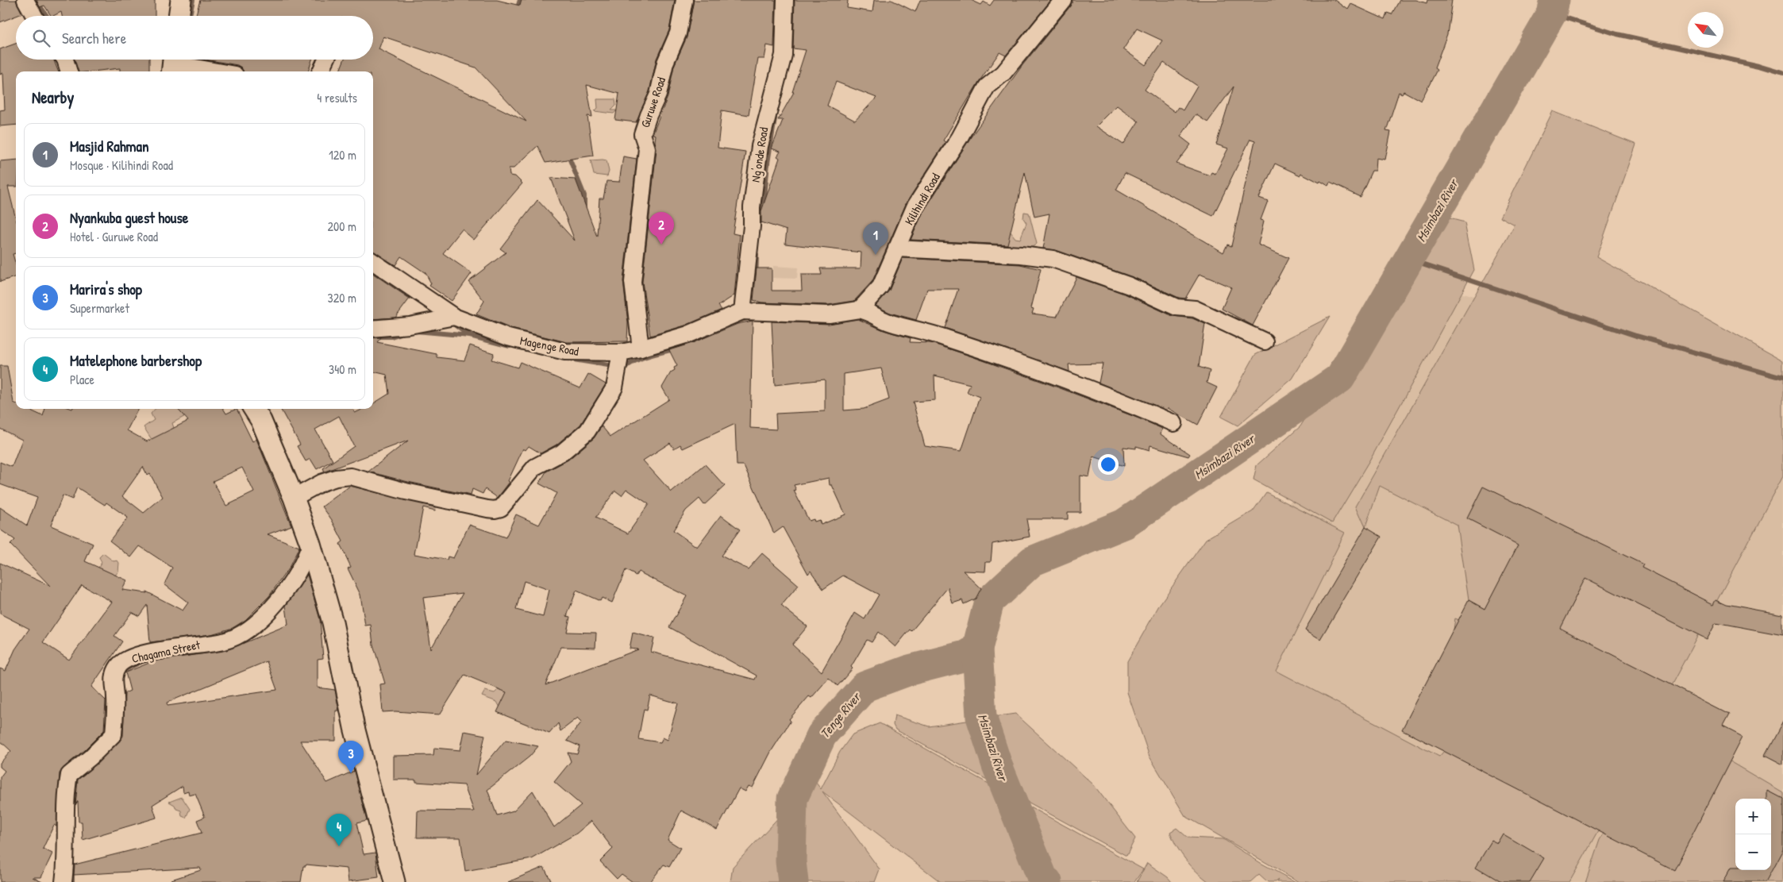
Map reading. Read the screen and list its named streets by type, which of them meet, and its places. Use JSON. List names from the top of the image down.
{
  "streets": {
    "street": [
      "Guruwe Road",
      "Ng'onde Road",
      "Kilihindi Road",
      "Magenge Road",
      "Chagama Street"
    ]
  },
  "crossings": [
    ["Guruwe Road", "Magenge Road"],
    ["Ng'onde Road", "Magenge Road"]
  ],
  "water": ["Msimbazi River", "Tenge River"],
  "north": "top left",
  "page": {
    "search": "Search here",
    "heading": ["Nearby", "4 results"],
    "list": [
      {
        "mark": "1",
        "name": "Masjid Rahman",
        "note": "Mosque · Kilihindi Road",
        "value": "120 m"
      },
      {
        "mark": "2",
        "name": "Nyankuba guest house",
        "note": "Hotel · Guruwe Road",
        "value": "200 m"
      },
      {
        "mark": "3",
        "name": "Marira's shop",
        "note": "Supermarket",
        "value": "320 m"
      },
      {
        "mark": "4",
        "name": "Matelephone barbershop",
        "note": "Place",
        "value": "340 m"
      }
    ],
    "pins": [
      "2",
      "1",
      "3",
      "4"
    ],
    "map_buttons": ["+", "−"]
  }
}
